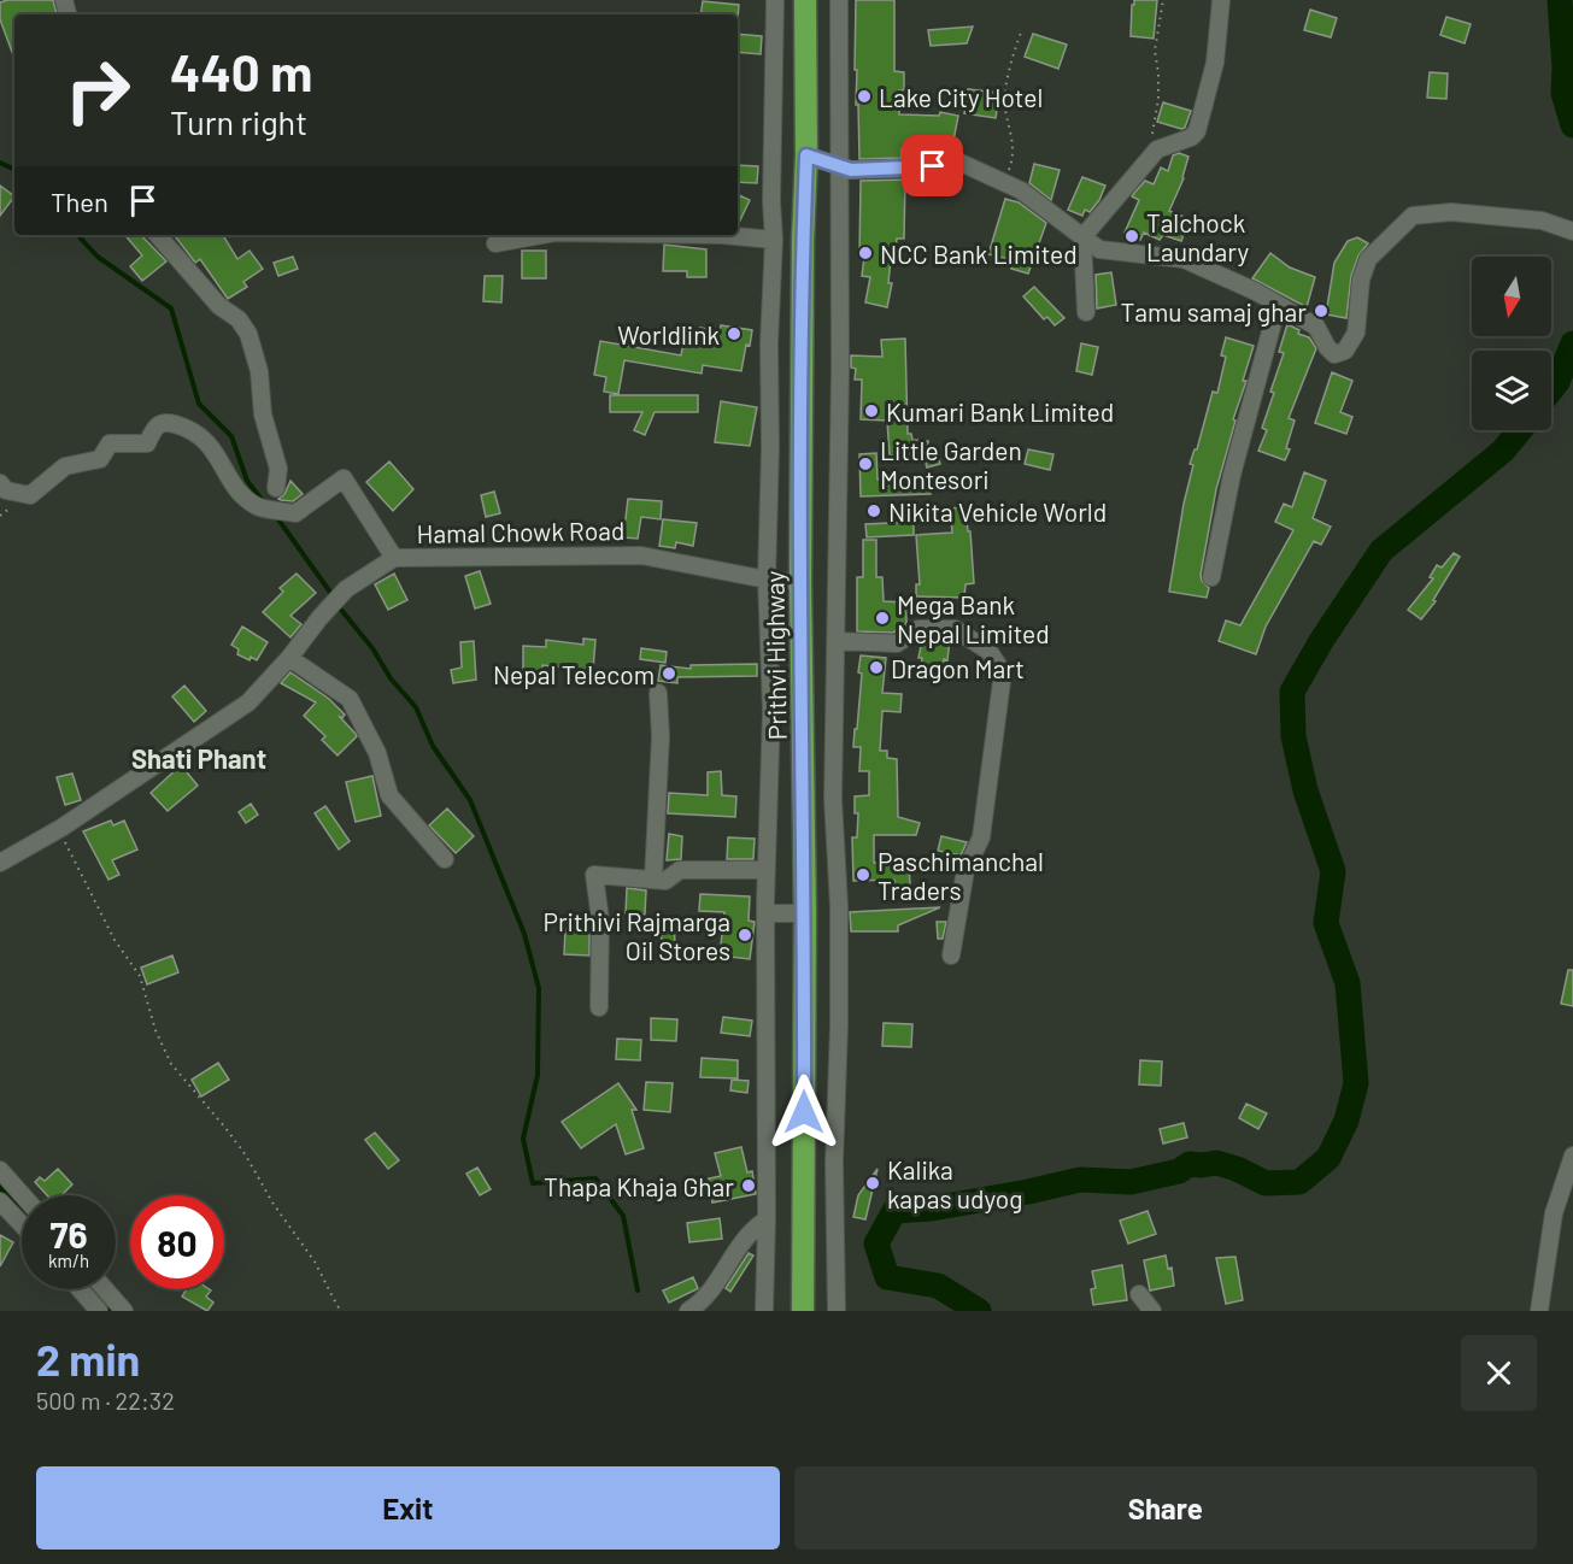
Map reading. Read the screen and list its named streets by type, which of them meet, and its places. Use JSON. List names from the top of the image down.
{
  "streets": {
    "highway": ["Prithvi Highway"],
    "street": ["Hamal Chowk Road"]
  },
  "crossings": [
    ["Hamal Chowk Road", "Prithvi Highway"]
  ],
  "districts": ["Shati Phant"],
  "places": [
    "Lake City Hotel",
    "Talchock Laundary",
    "NCC Bank Limited",
    "Tamu samaj ghar",
    "Worldlink",
    "Kumari Bank Limited",
    "Little Garden Montesori",
    "Nikita Vehicle World",
    "Mega Bank Nepal Limited",
    "Dragon Mart",
    "Nepal Telecom",
    "Paschimanchal Traders",
    "Prithivi Rajmarga Oil Stores",
    "Kalika kapas udyog",
    "Thapa Khaja Ghar"
  ],
  "north": "bottom",
  "page": {
    "turn": ["440 m", "Turn right"],
    "then": "Then",
    "speed": "76 km/h",
    "limit": "80",
    "heading": ["2 min", "500 m · 22:32"],
    "buttons": ["Exit", "Share"]
  }
}
